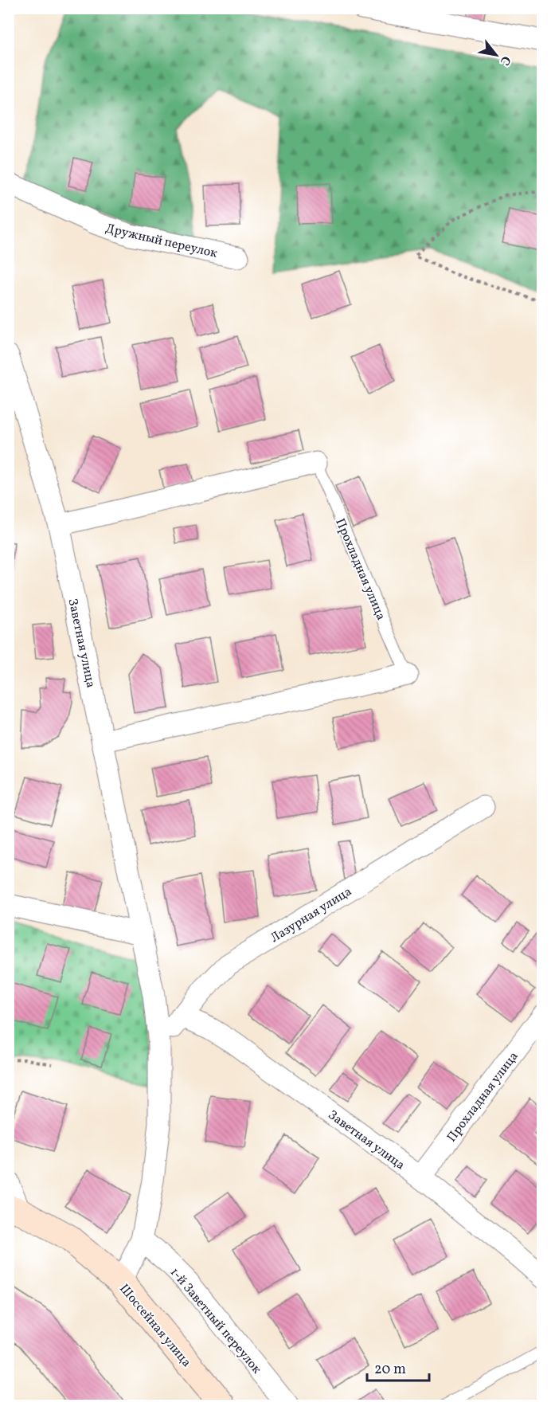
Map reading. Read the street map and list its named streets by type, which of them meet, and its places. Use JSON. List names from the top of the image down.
{
  "streets": {
    "street": [
      "Дружный переулок",
      "Прохладная улица",
      "Заветная улица",
      "Лазурная улица",
      "1-й Заветный переулок",
      "Шоссейная улица"
    ]
  },
  "crossings": [
    ["Прохладная улица", "Заветная улица"],
    ["Заветная улица", "Лазурная улица"],
    ["Заветная улица", "1-й Заветный переулок"],
    ["Заветная улица", "Шоссейная улица"]
  ],
  "scale_bar": "20 m",
  "north": "bottom right"
}
